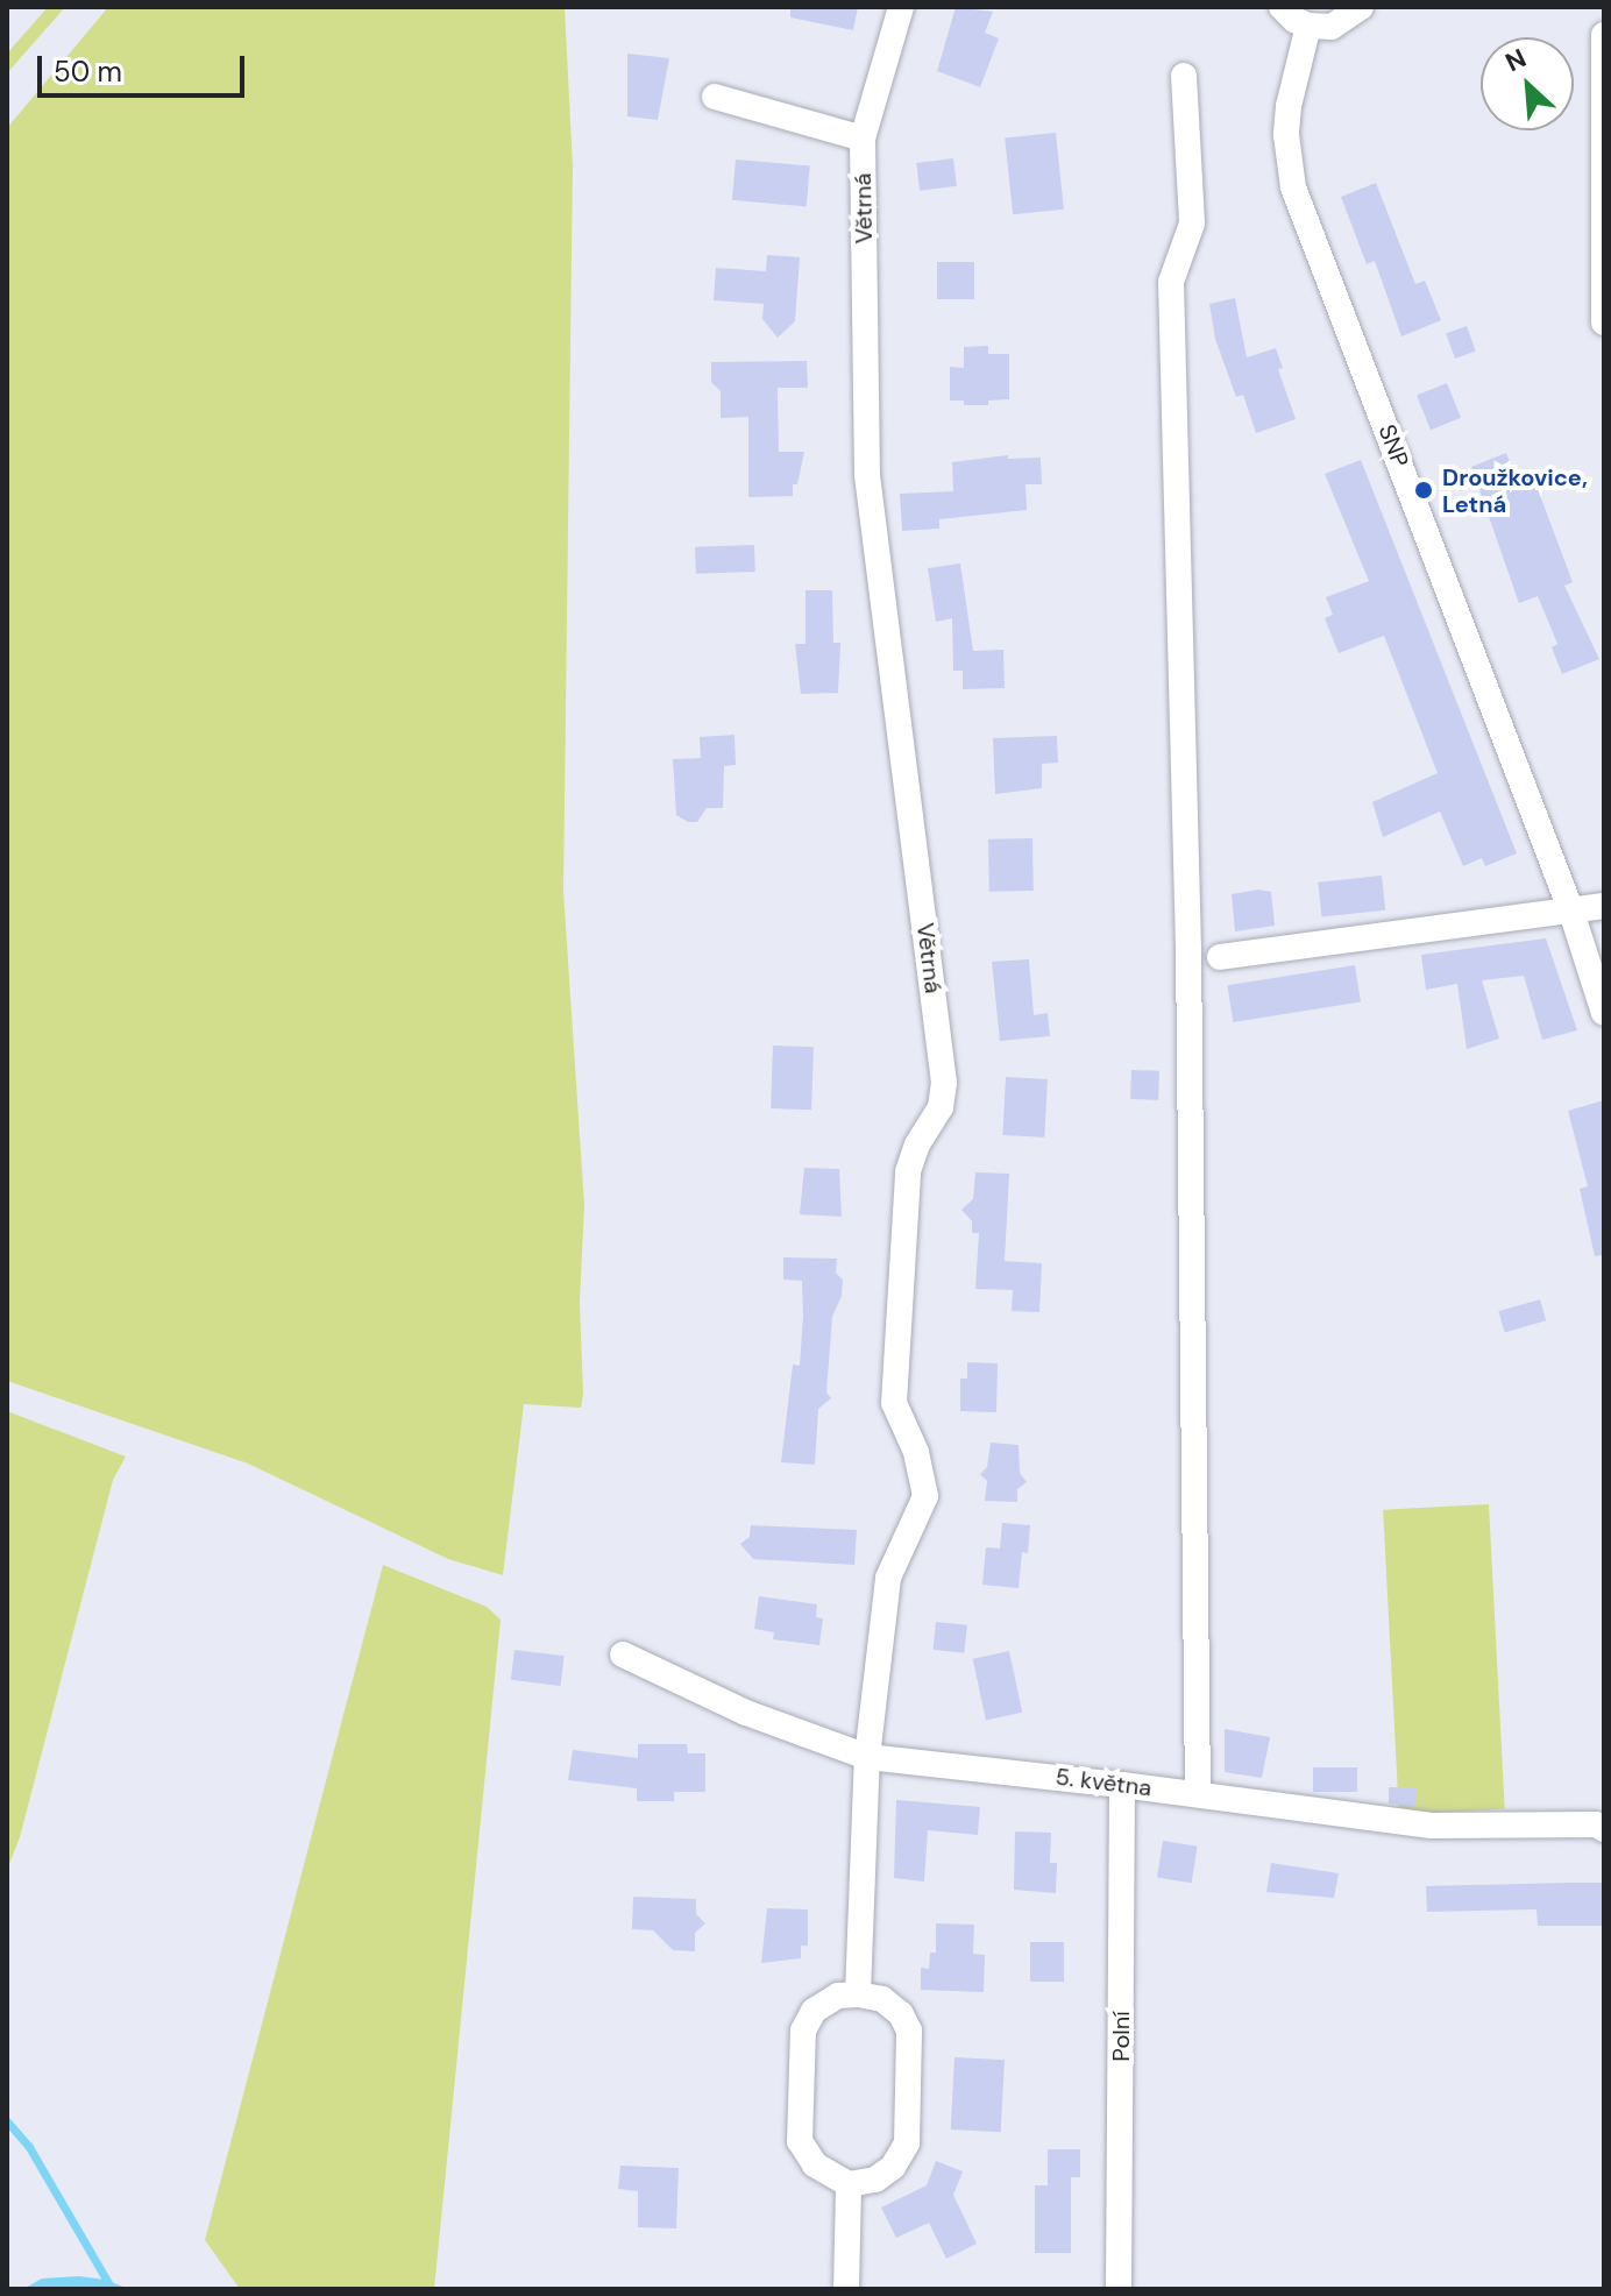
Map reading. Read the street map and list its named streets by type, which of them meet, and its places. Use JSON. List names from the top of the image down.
{
  "streets": {
    "street": [
      "Větrná",
      "SNP",
      "5. května",
      "Polní"
    ]
  },
  "crossings": [
    ["Větrná", "5. května"],
    ["5. května", "Polní"]
  ],
  "places": ["Droužkovice, Letná"],
  "scale_bar": "50 m",
  "north": "top left"
}
